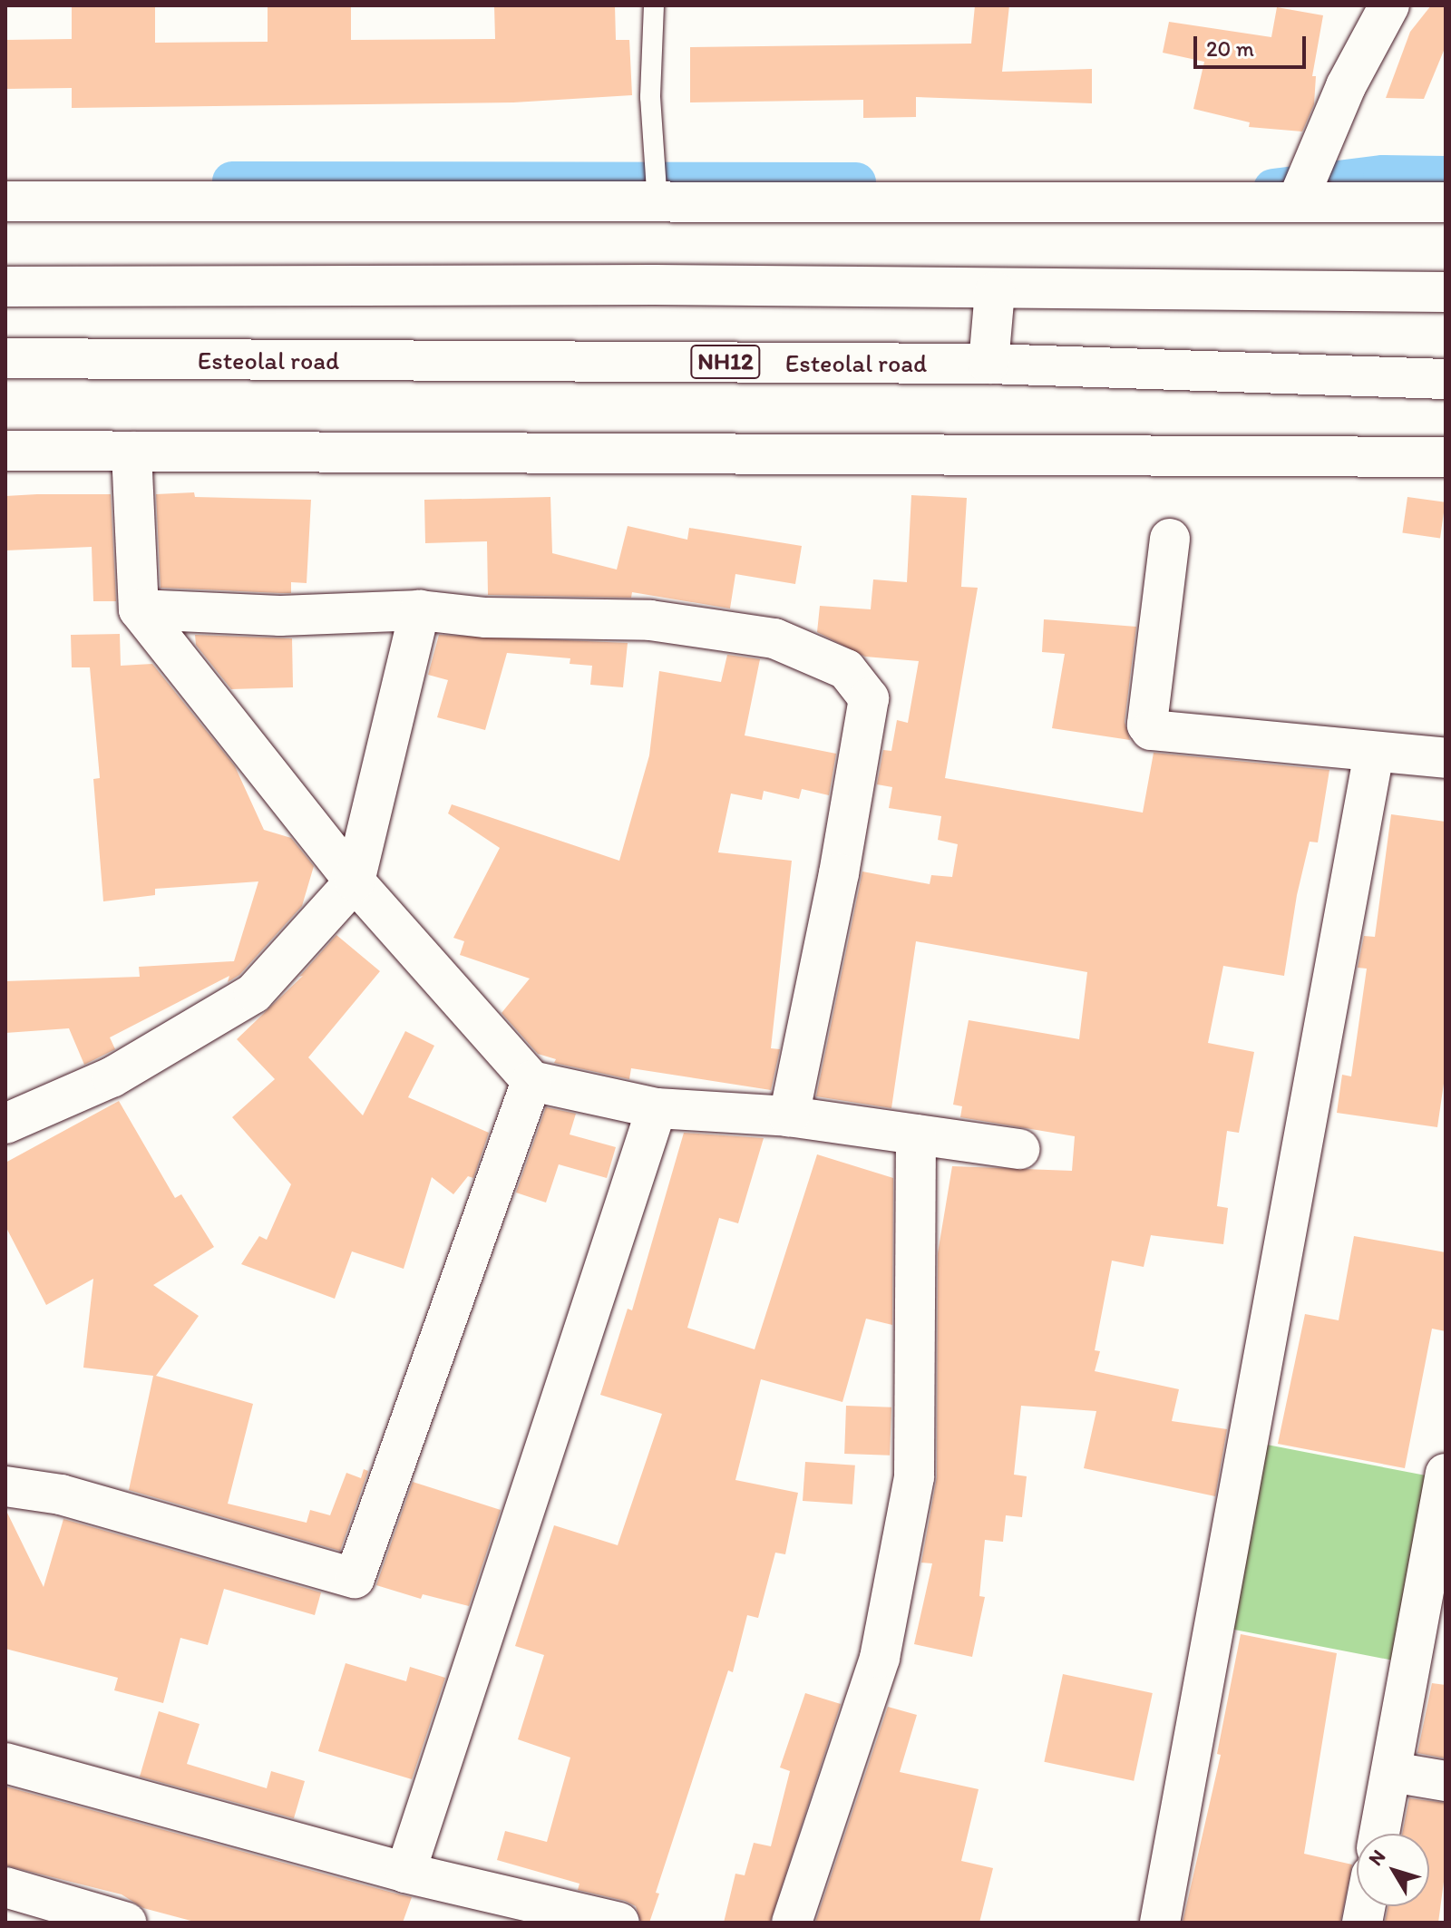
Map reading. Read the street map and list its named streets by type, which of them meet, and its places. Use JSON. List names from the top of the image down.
{
  "streets": {
    "main road": ["Esteolal road", "NH12"]
  },
  "scale_bar": "20 m",
  "north": "top left"
}
